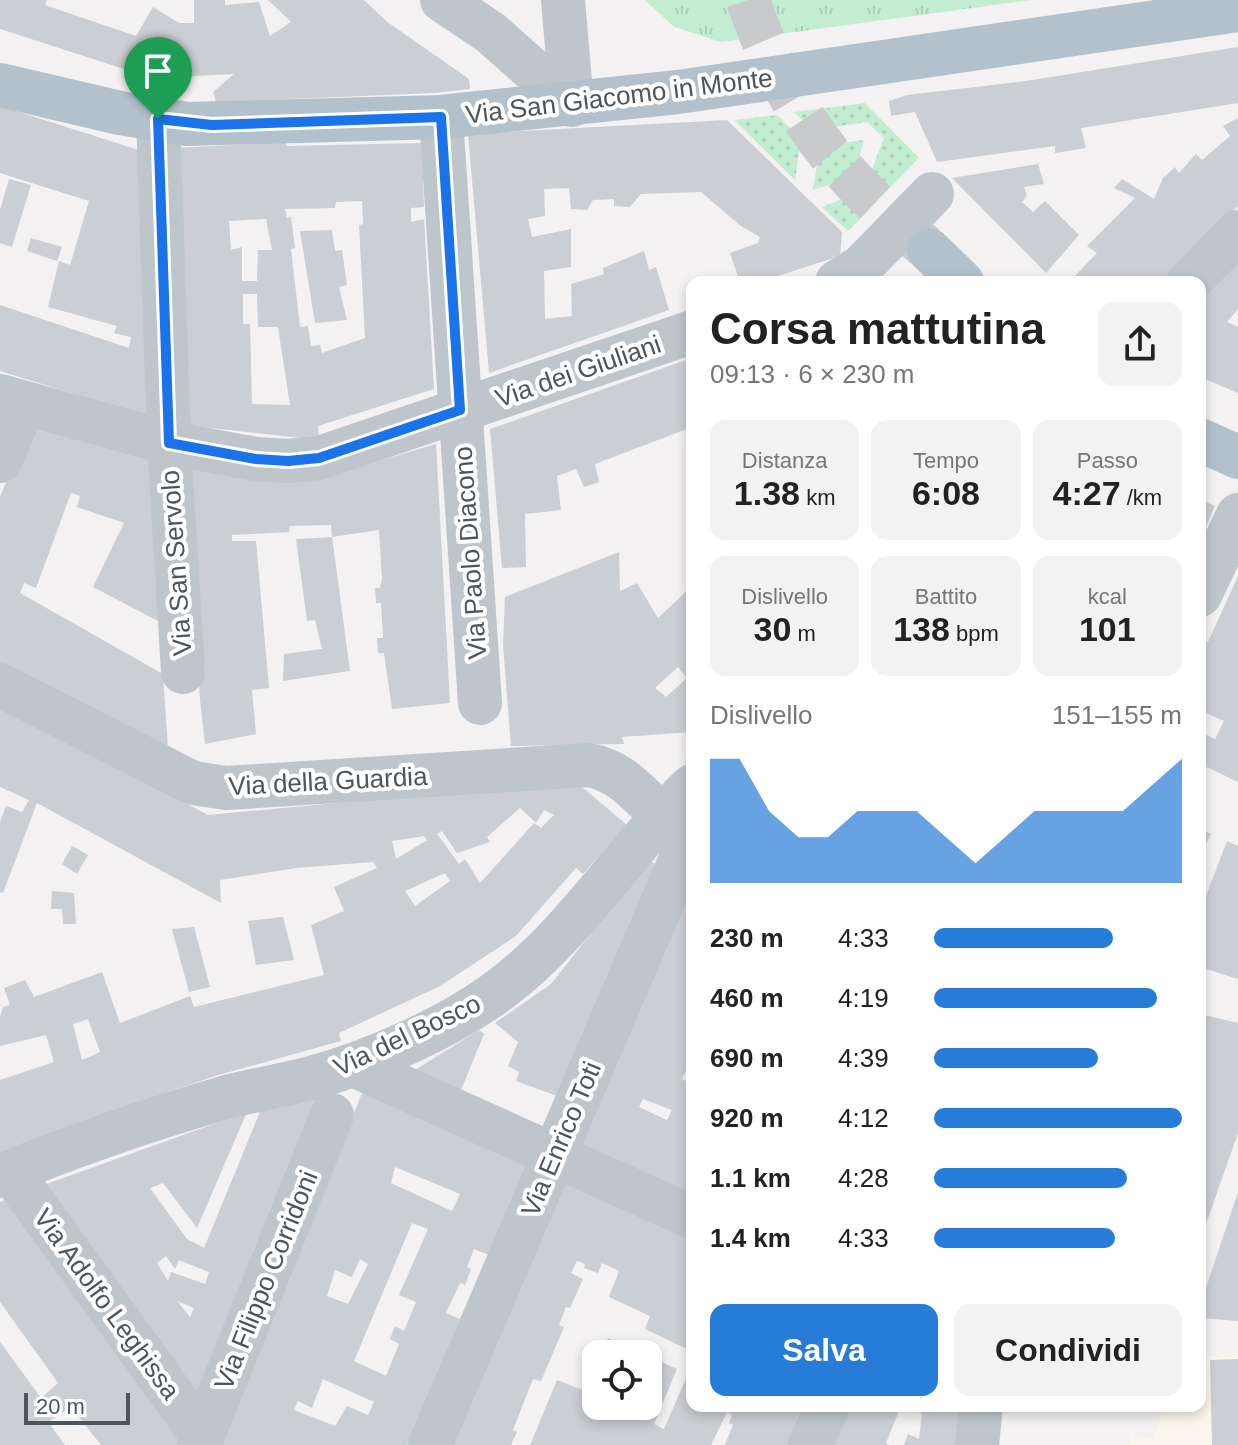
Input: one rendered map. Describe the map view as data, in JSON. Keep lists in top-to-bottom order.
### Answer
{
  "streets": {
    "main road": ["Via San Giacomo in Monte"],
    "street": [
      "Via dei Giuliani",
      "Via Paolo Diacono",
      "Via San Servolo",
      "Via della Guardia",
      "Via del Bosco",
      "Via Enrico Toti",
      "Via Filippo Corridoni",
      "Via Adolfo Leghissa"
    ]
  },
  "crossings": [
    ["Via San Giacomo in Monte", "Via Paolo Diacono"],
    ["Via San Giacomo in Monte", "Via San Servolo"],
    ["Via dei Giuliani", "Via Paolo Diacono"],
    ["Via dei Giuliani", "Via San Servolo"],
    ["Via della Guardia", "Via del Bosco"],
    ["Via della Guardia", "Via Enrico Toti"],
    ["Via del Bosco", "Via Enrico Toti"],
    ["Via del Bosco", "Via Adolfo Leghissa"],
    ["Via Filippo Corridoni", "Via Adolfo Leghissa"]
  ],
  "scale_bar": "20 m",
  "page": {
    "heading": ["Corsa mattutina", "09:13 · 6 × 230 m"],
    "stats": [
      ["Distanza", "1.38 km"],
      ["Tempo", "6:08"],
      ["Passo", "4:27 /km"],
      ["Dislivello", "30 m"],
      ["Battito", "138 bpm"],
      ["kcal", "101"]
    ],
    "chart": ["Dislivello", "151–155 m"],
    "list": [
      {
        "name": "230 m",
        "note": "4:33"
      },
      {
        "name": "460 m",
        "note": "4:19"
      },
      {
        "name": "690 m",
        "note": "4:39"
      },
      {
        "name": "920 m",
        "note": "4:12"
      },
      {
        "name": "1.1 km",
        "note": "4:28"
      },
      {
        "name": "1.4 km",
        "note": "4:33"
      }
    ],
    "buttons": ["Salva", "Condividi"],
    "scale": "20 m"
  }
}
